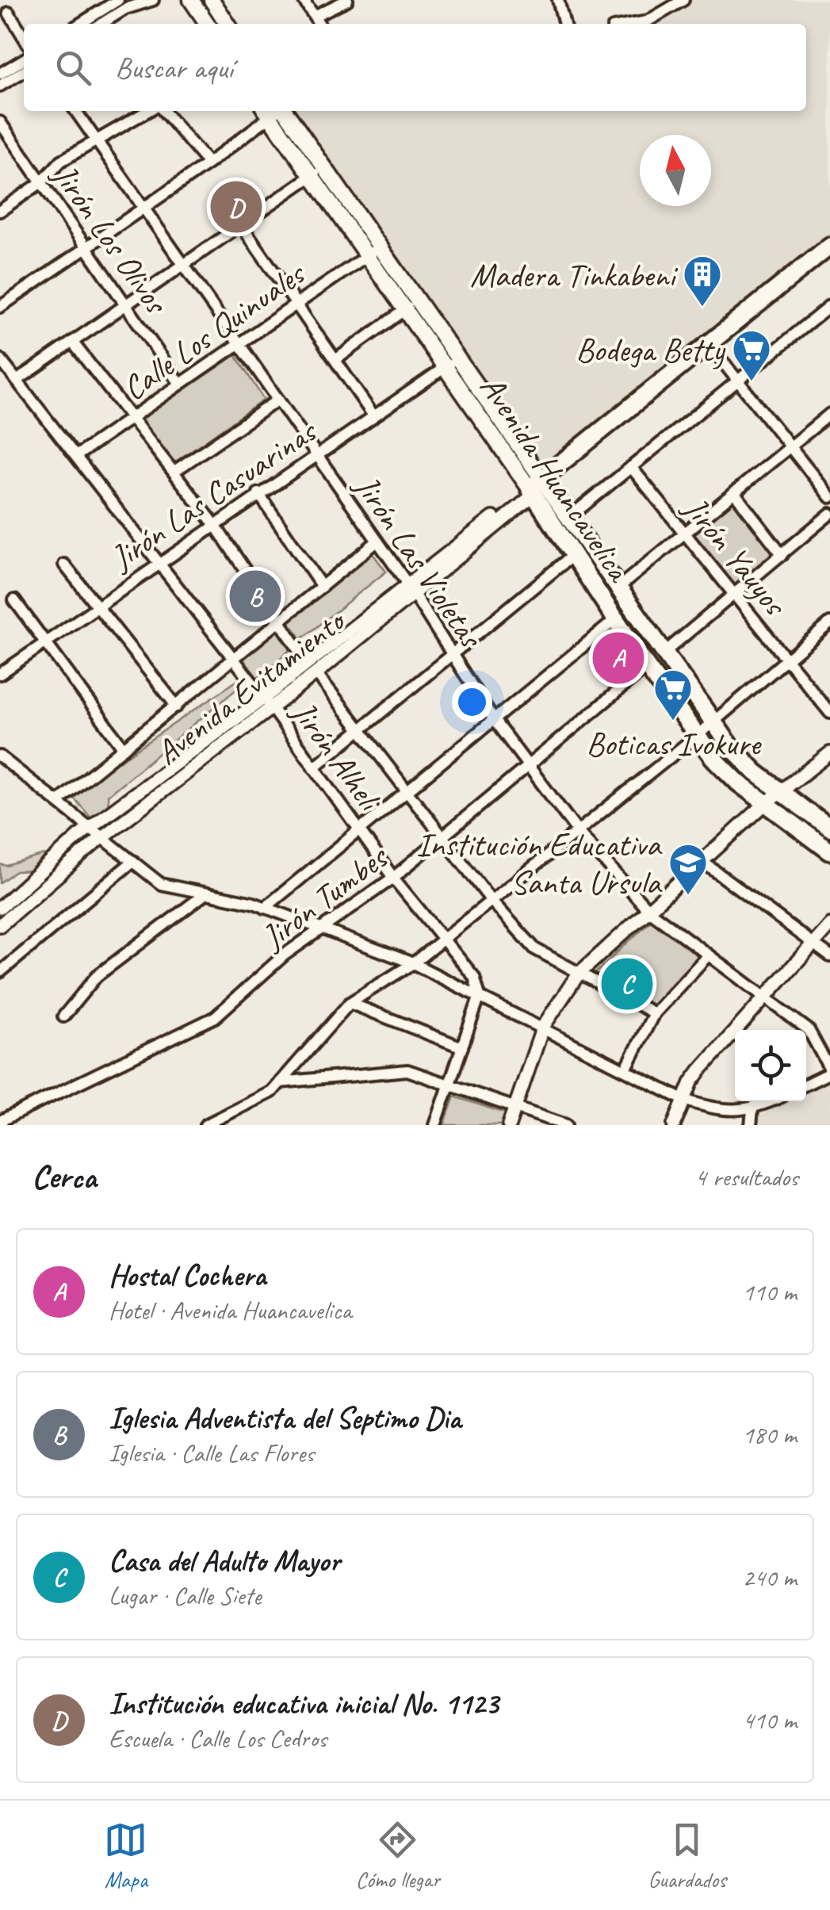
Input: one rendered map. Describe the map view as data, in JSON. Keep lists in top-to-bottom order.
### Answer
{
  "streets": {
    "highway": ["Avenida Huancavelica", "Avenida Evitamiento"],
    "street": [
      "Jirón Los Olivos",
      "Calle Los Quinuales",
      "Jirón Las Casuarinas",
      "Jirón Yauyos",
      "Jirón Las Violetas",
      "Jirón Alheli",
      "Jirón Tumbes"
    ]
  },
  "crossings": [
    ["Jirón Los Olivos", "Calle Los Quinuales"],
    ["Calle Los Quinuales", "Avenida Huancavelica"],
    ["Calle Los Quinuales", "Jirón Las Violetas"],
    ["Calle Los Quinuales", "Jirón Alheli"],
    ["Avenida Huancavelica", "Jirón Las Casuarinas"],
    ["Avenida Huancavelica", "Avenida Evitamiento"],
    ["Avenida Huancavelica", "Jirón Tumbes"],
    ["Jirón Las Casuarinas", "Jirón Las Violetas"],
    ["Jirón Las Casuarinas", "Jirón Alheli"],
    ["Jirón Las Violetas", "Avenida Evitamiento"],
    ["Jirón Las Violetas", "Jirón Tumbes"],
    ["Avenida Evitamiento", "Jirón Alheli"],
    ["Jirón Alheli", "Jirón Tumbes"]
  ],
  "places": {
    "building": ["Madera Tinkabeni"],
    "supermarket": ["Bodega Betty", "Boticas Ivokure"],
    "school or university": ["Institución Educativa Santa Ursula"]
  },
  "north": "top",
  "page": {
    "search": "Buscar aquí",
    "pins": [
      "D",
      "B",
      "A",
      "C"
    ],
    "heading": ["Cerca", "4 resultados"],
    "list": [
      {
        "mark": "A",
        "name": "Hostal Cochera",
        "note": "Hotel · Avenida Huancavelica",
        "value": "110 m"
      },
      {
        "mark": "B",
        "name": "Iglesia Adventista del Septimo Dia",
        "note": "Iglesia · Calle Las Flores",
        "value": "180 m"
      },
      {
        "mark": "C",
        "name": "Casa del Adulto Mayor",
        "note": "Lugar · Calle Siete",
        "value": "240 m"
      },
      {
        "mark": "D",
        "name": "Institución educativa inicial No. 1123",
        "note": "Escuela · Calle Los Cedros",
        "value": "410 m"
      }
    ],
    "nav": ["Mapa", "Cómo llegar", "Guardados"]
  }
}
